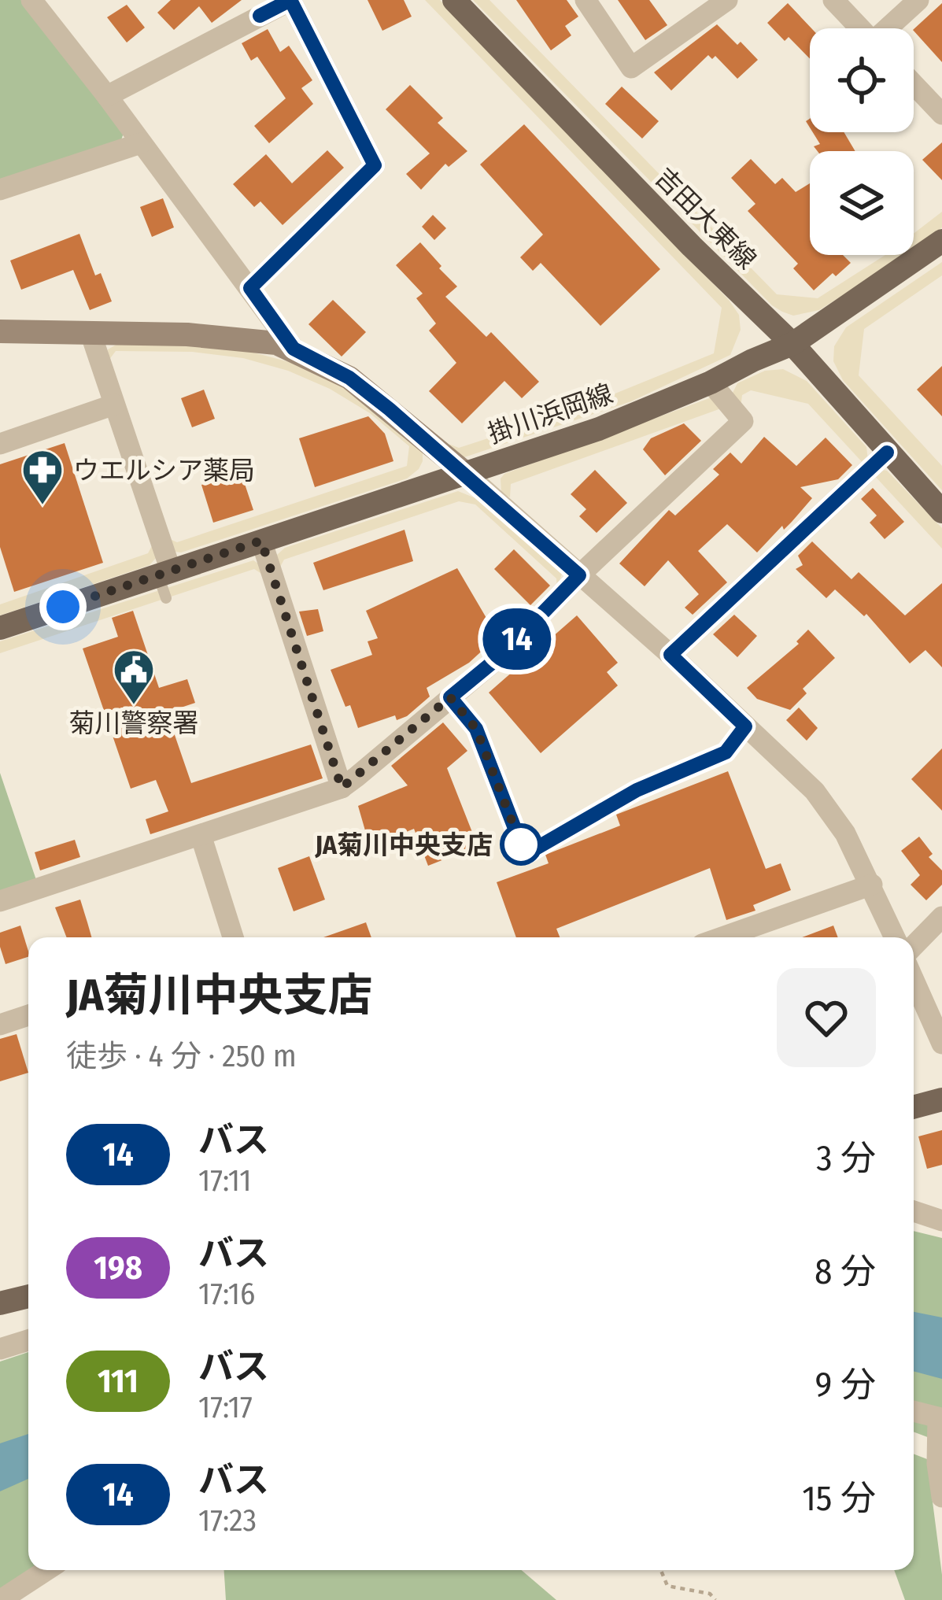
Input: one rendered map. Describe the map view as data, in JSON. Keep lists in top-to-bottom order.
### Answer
{
  "streets": {
    "main road": ["吉田大東線", "掛川浜岡線"]
  },
  "crossings": [
    ["吉田大東線", "掛川浜岡線"]
  ],
  "places": {
    "pharmacy": ["ウエルシア薬局"],
    "public building": ["菊川警察署"],
    "other": ["JA菊川中央支店"]
  },
  "lines": ["bus line 14"],
  "page": {
    "on_map": "14",
    "heading": ["JA菊川中央支店", "徒歩 · 4 分 · 250 m"],
    "list": [
      {
        "mark": "14",
        "name": "バス",
        "note": "17:11",
        "value": "3 分"
      },
      {
        "mark": "198",
        "name": "バス",
        "note": "17:16",
        "value": "8 分"
      },
      {
        "mark": "111",
        "name": "バス",
        "note": "17:17",
        "value": "9 分"
      },
      {
        "mark": "14",
        "name": "バス",
        "note": "17:23",
        "value": "15 分"
      }
    ]
  }
}
